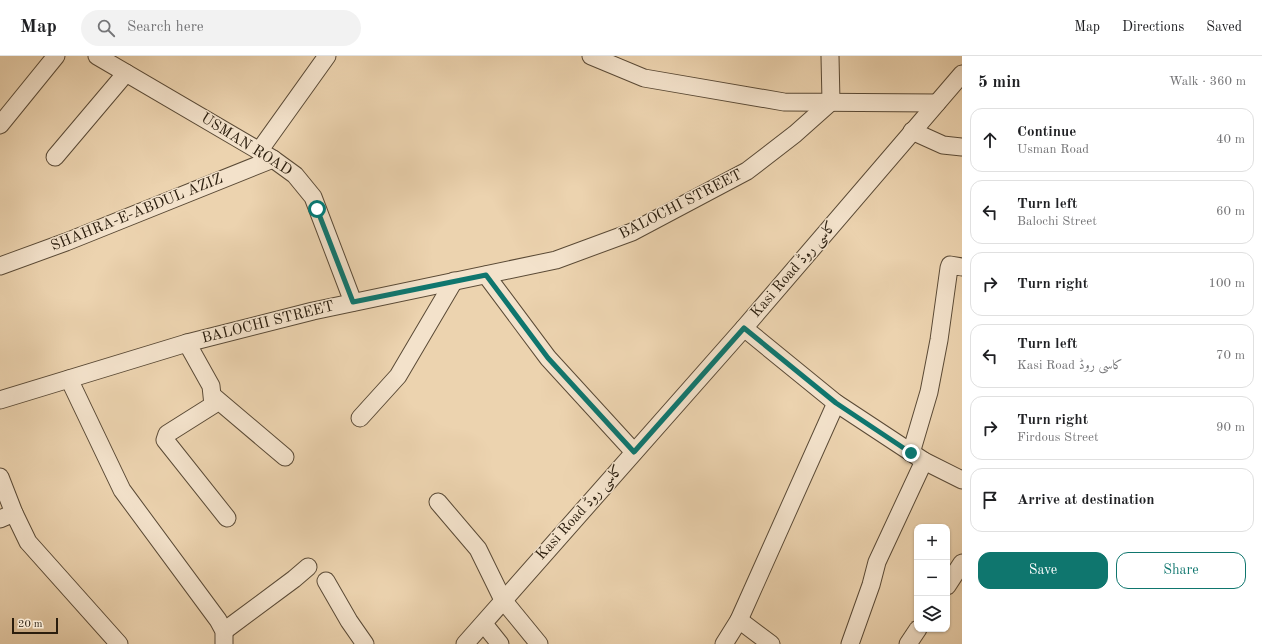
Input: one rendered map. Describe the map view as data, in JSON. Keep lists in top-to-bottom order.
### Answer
{
  "streets": {
    "street": [
      "USMAN ROAD",
      "BALOCHI STREET",
      "SHAHRA-E-ABDUL AZIZ",
      "Kasi Road کاسی روڈ"
    ]
  },
  "crossings": [
    ["USMAN ROAD", "BALOCHI STREET"],
    ["USMAN ROAD", "SHAHRA-E-ABDUL AZIZ"]
  ],
  "scale_bar": "20 m",
  "page": {
    "header": "Map",
    "search": "Search here",
    "nav": ["Map", "Directions", "Saved"],
    "heading": ["5 min", "Walk · 360 m"],
    "list": [
      ["Continue", "Usman Road", "40 m"],
      ["Turn left", "Balochi Street", "60 m"],
      ["Turn right", "100 m"],
      ["Turn left", "Kasi Road کاسی روڈ", "70 m"],
      ["Turn right", "Firdous Street", "90 m"],
      "Arrive at destination"
    ],
    "map_buttons": ["+", "−"],
    "buttons": ["Save", "Share"],
    "scale": "20 m"
  }
}
